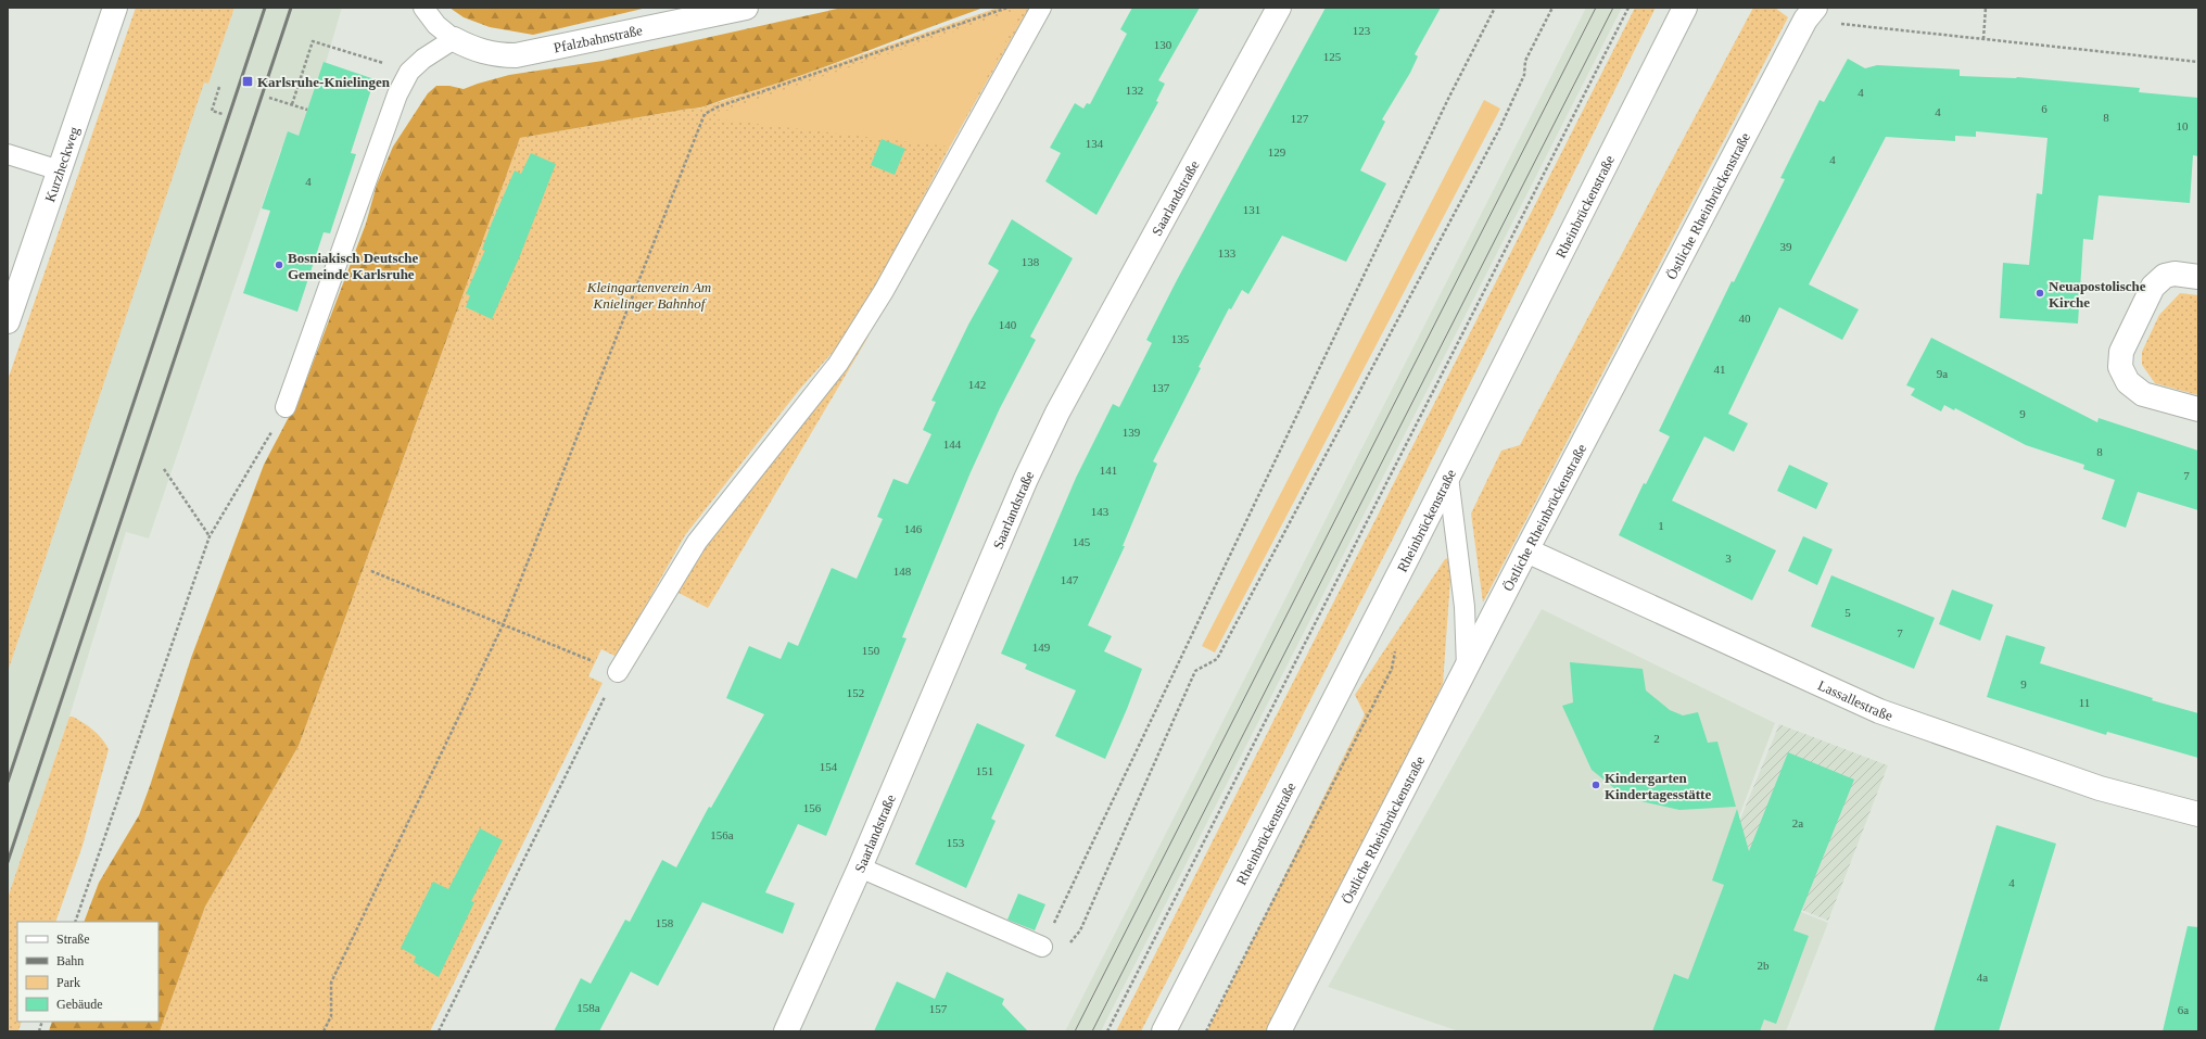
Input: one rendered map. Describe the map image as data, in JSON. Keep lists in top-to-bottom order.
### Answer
{
  "streets": {
    "street": [
      "Pfalzbahnstraße",
      "Kurzheckweg",
      "Saarlandstraße",
      "Rheinbrückenstraße",
      "Östliche Rheinbrückenstraße",
      "Lassallestraße"
    ]
  },
  "crossings": [
    ["Östliche Rheinbrückenstraße", "Lassallestraße"]
  ],
  "parks": ["Kleingartenverein Am Knielinger Bahnhof"],
  "places": {
    "transit": ["Karlsruhe-Knielingen"],
    "other": ["Bosniakisch Deutsche Gemeinde Karlsruhe", "Neuapostolische Kirche", "Kindergarten Kindertagesstätte"]
  },
  "house_numbers": [
    "123",
    "130",
    "125",
    "132",
    "4",
    "6",
    "4",
    "8",
    "127",
    "10",
    "134",
    "129",
    "4",
    "4",
    "131",
    "39",
    "133",
    "138",
    "40",
    "140",
    "135",
    "41",
    "9a",
    "142",
    "137",
    "9",
    "139",
    "144",
    "8",
    "141",
    "7",
    "143",
    "1",
    "146",
    "145",
    "3",
    "148",
    "147",
    "5",
    "7",
    "149",
    "150",
    "9",
    "152",
    "11",
    "2",
    "154",
    "151",
    "156",
    "2a",
    "156a",
    "153",
    "4",
    "158",
    "2b",
    "4a",
    "158a",
    "157",
    "6a"
  ],
  "legend": [
    "Straße",
    "Bahn",
    "Park",
    "Gebäude"
  ]
}
